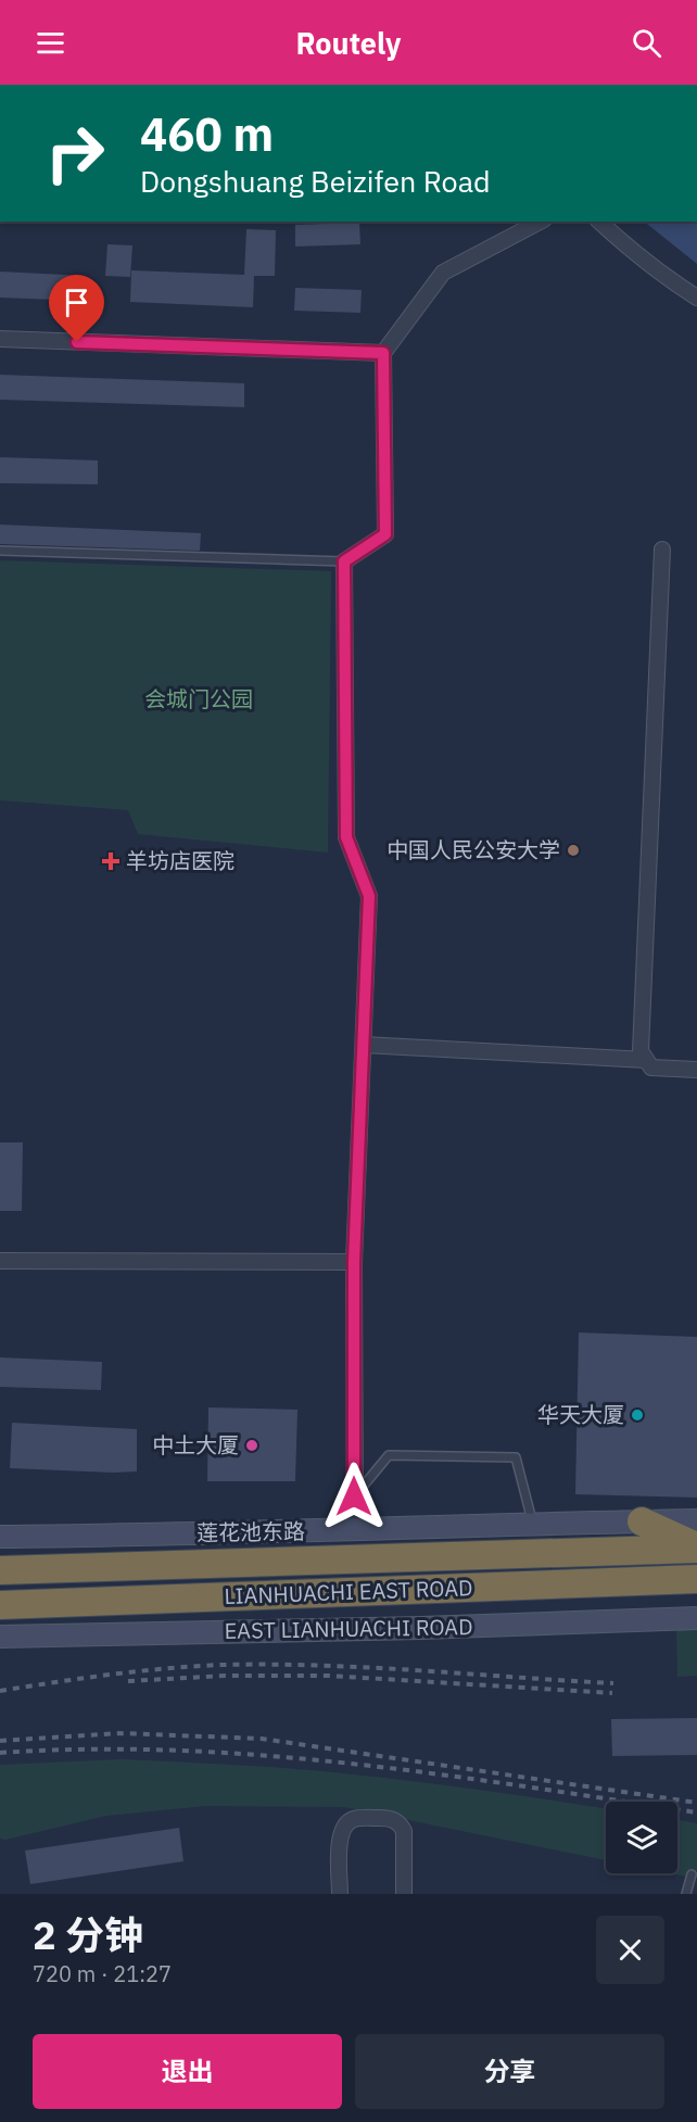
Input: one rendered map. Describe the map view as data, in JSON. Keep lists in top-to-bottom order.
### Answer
{
  "streets": {
    "highway": ["LIANHUACHI EAST ROAD"],
    "street": ["莲花池东路", "EAST LIANHUACHI ROAD"]
  },
  "parks": ["会城门公园"],
  "places": {
    "other": ["中国人民公安大学", "华天大厦", "中土大厦"],
    "health": ["羊坊店医院"]
  },
  "page": {
    "header": "Routely",
    "turn": ["460 m", "Dongshuang Beizifen Road"],
    "heading": ["2 分钟", "720 m · 21:27"],
    "buttons": ["退出", "分享"]
  }
}
